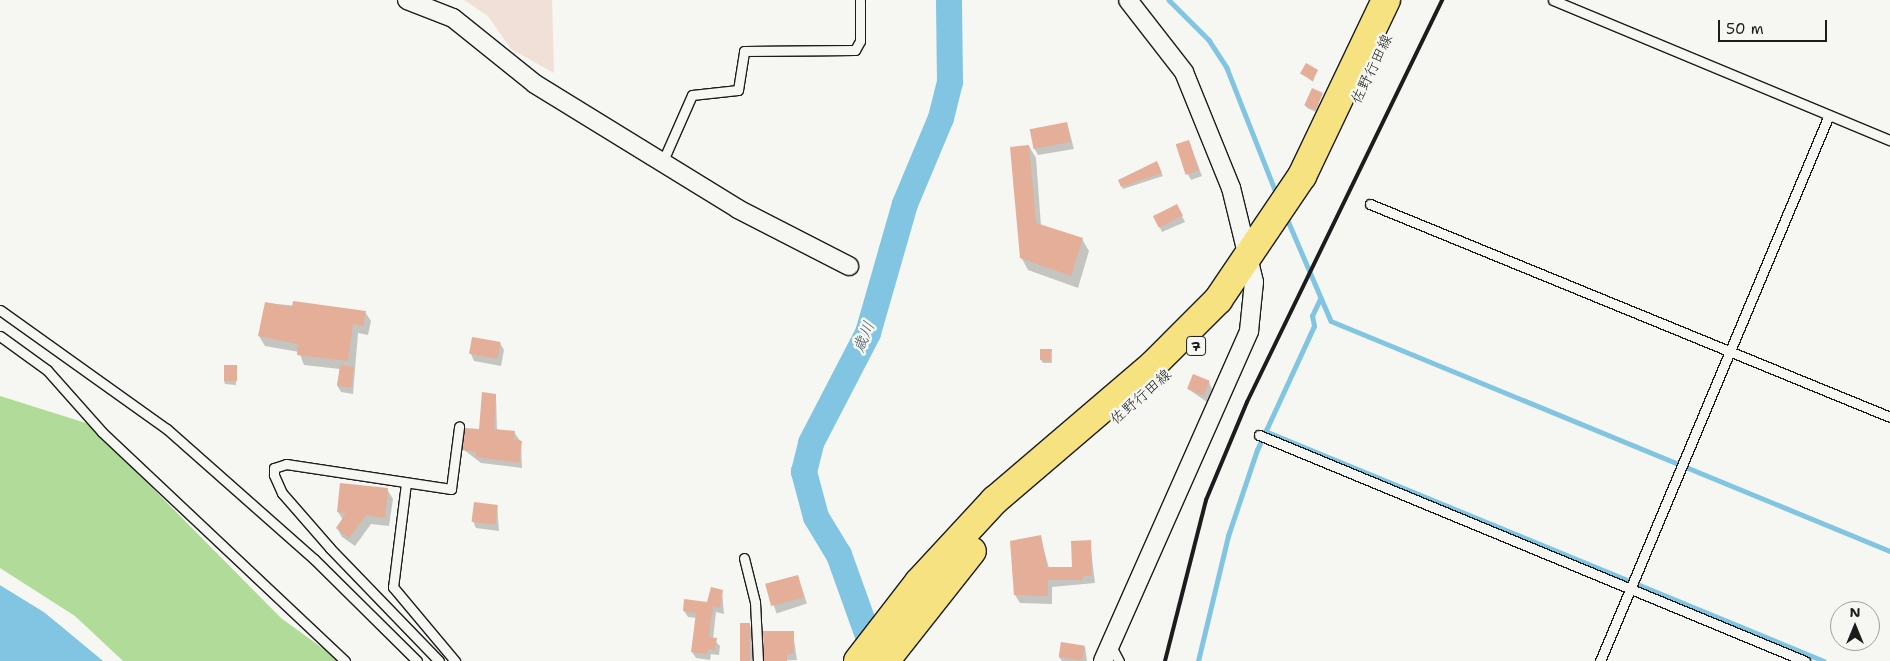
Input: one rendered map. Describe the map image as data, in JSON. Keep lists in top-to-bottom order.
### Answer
{
  "streets": {
    "main road": ["佐野行田線", "7"]
  },
  "crossings": [
    ["佐野行田線", "7"]
  ],
  "water": ["歳川"],
  "scale_bar": "50 m",
  "north": "top"
}
